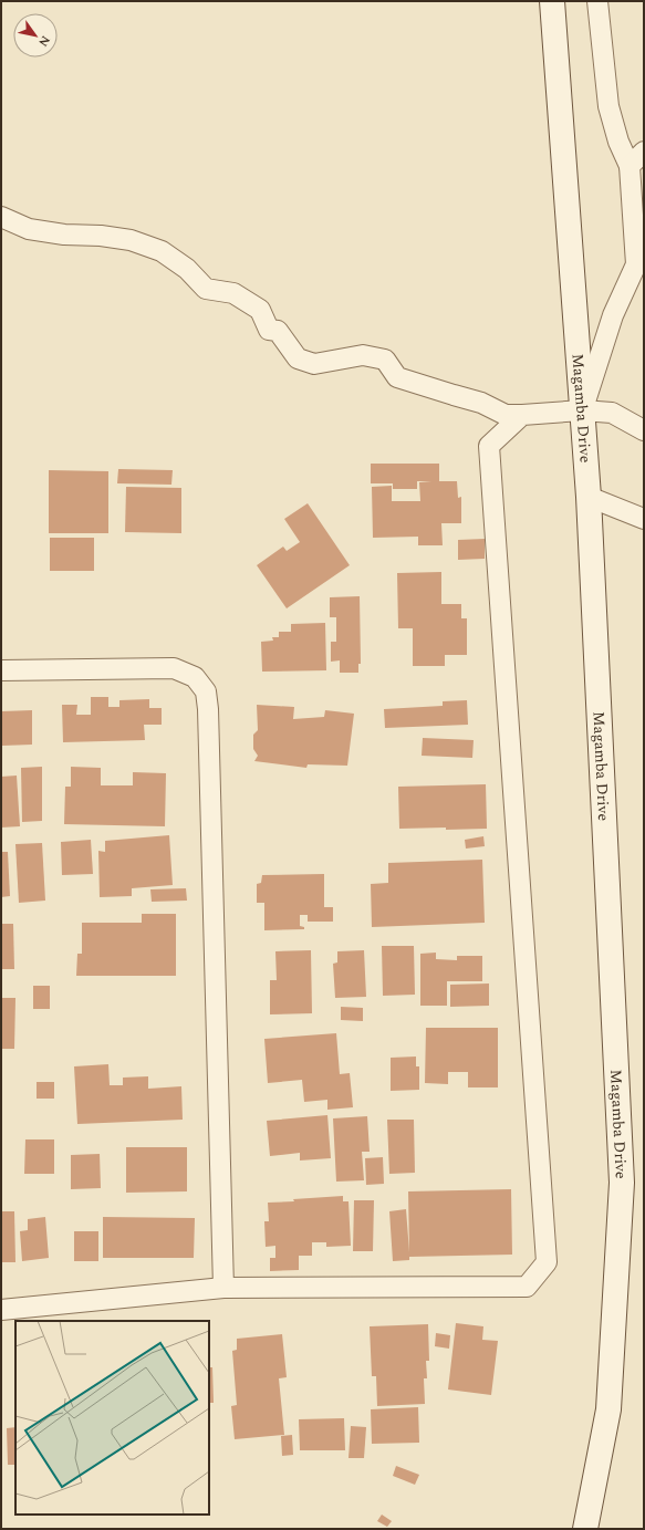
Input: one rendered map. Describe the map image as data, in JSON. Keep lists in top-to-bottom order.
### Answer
{
  "streets": {
    "street": ["Magamba Drive"]
  },
  "north": "bottom right"
}
